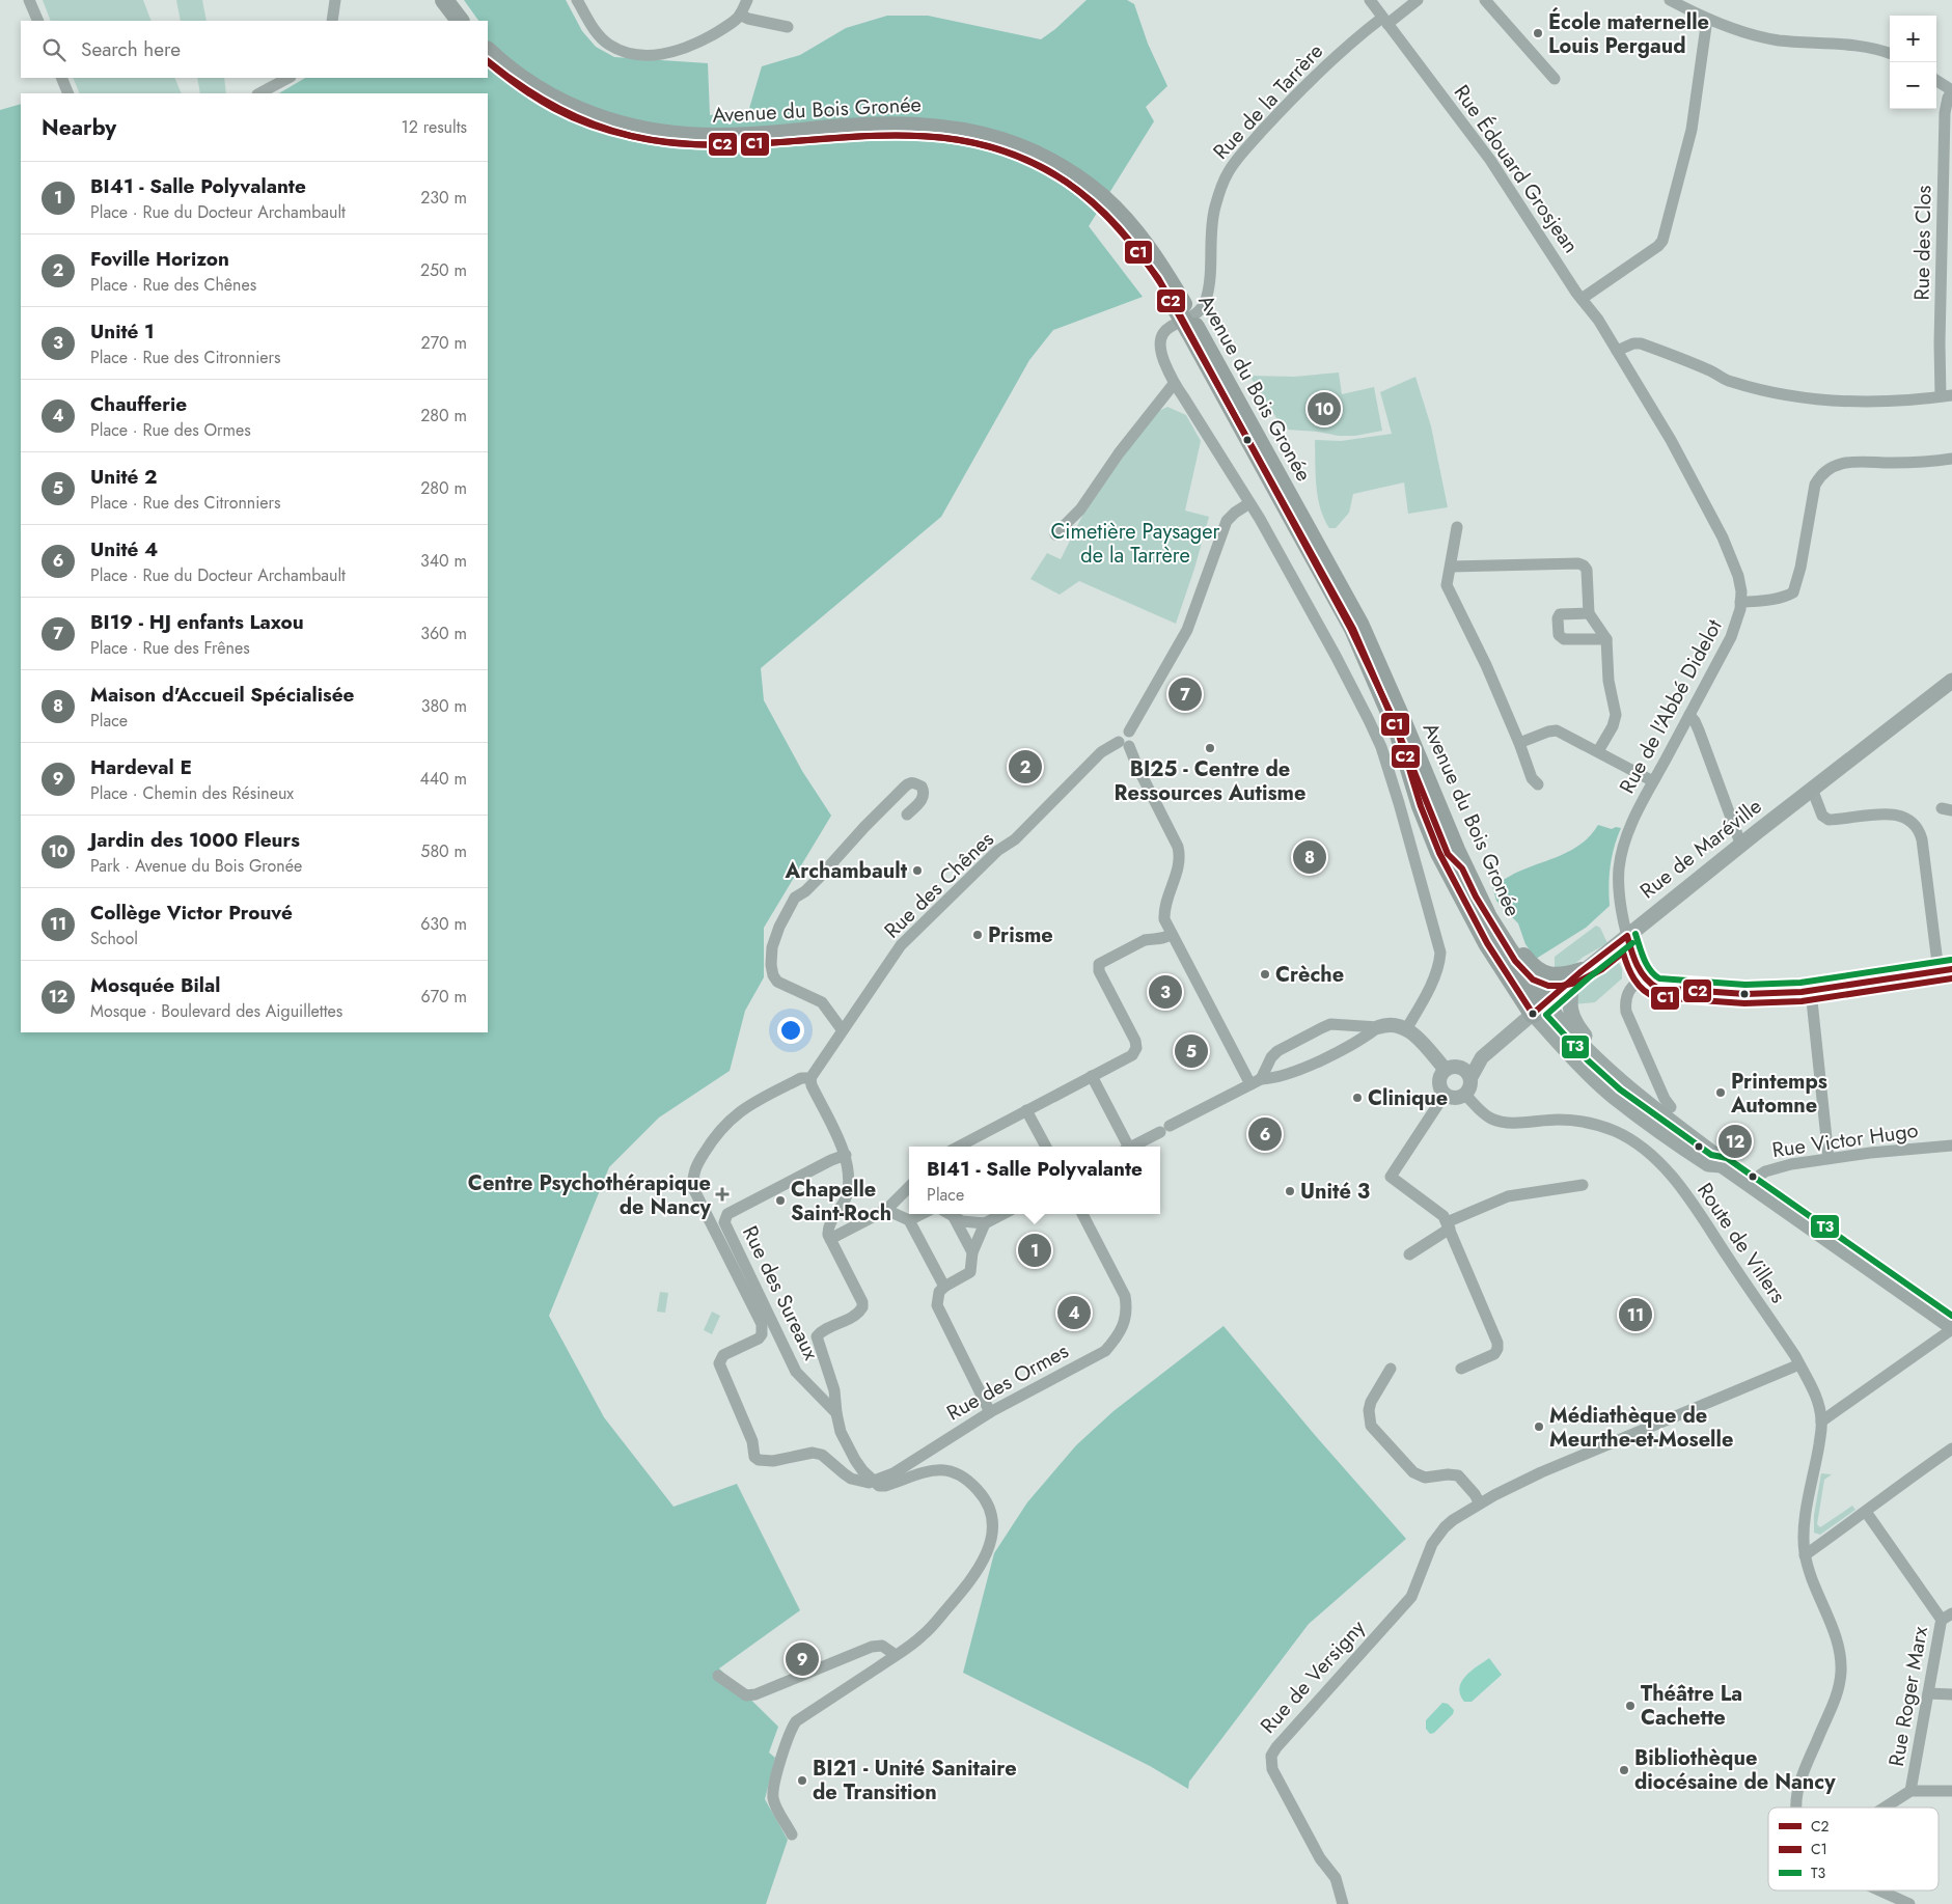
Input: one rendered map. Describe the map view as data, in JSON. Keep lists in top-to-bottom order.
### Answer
{
  "streets": {
    "main road": ["Avenue du Bois Gronée", "Rue de Maréville"],
    "street": [
      "Rue de la Tarrère",
      "Rue Édouard Grosjean",
      "Rue des Clos",
      "Rue de l'Abbé Didelot",
      "Rue des Chênes",
      "Rue Victor Hugo",
      "Route de Villers",
      "Rue des Sureaux",
      "Rue des Ormes",
      "Rue de Versigny",
      "Rue Roger Marx"
    ]
  },
  "crossings": [
    ["Rue de la Tarrère", "Rue Édouard Grosjean"],
    ["Avenue du Bois Gronée", "Rue de Maréville"],
    ["Rue Édouard Grosjean", "Rue de l'Abbé Didelot"],
    ["Rue de l'Abbé Didelot", "Rue de Maréville"],
    ["Rue de Maréville", "Route de Villers"],
    ["Rue des Sureaux", "Rue des Ormes"]
  ],
  "parks": ["Cimetière Paysager de la Tarrère"],
  "places": {
    "other": [
      "École maternelle Louis Pergaud",
      "BI25 - Centre de Ressources Autisme",
      "Archambault",
      "Prisme",
      "Crèche",
      "Printemps Automne",
      "Clinique",
      "Unité 3",
      "Chapelle Saint-Roch",
      "Médiathèque de Meurthe-et-Moselle",
      "Théâtre La Cachette",
      "Bibliothèque diocésaine de Nancy",
      "BI21 - Unité Sanitaire de Transition"
    ],
    "health": ["Centre Psychothérapique de Nancy"]
  },
  "lines": ["transit line C2", "transit line C1", "transit line T3"],
  "legend": ["C2", "C1", "T3"],
  "page": {
    "map_buttons": ["+", "−"],
    "search": "Search here",
    "heading": ["Nearby", "12 results"],
    "list": [
      {
        "mark": "1",
        "name": "BI41 - Salle Polyvalante",
        "note": "Place · Rue du Docteur Archambault",
        "value": "230 m"
      },
      {
        "mark": "2",
        "name": "Foville Horizon",
        "note": "Place · Rue des Chênes",
        "value": "250 m"
      },
      {
        "mark": "3",
        "name": "Unité 1",
        "note": "Place · Rue des Citronniers",
        "value": "270 m"
      },
      {
        "mark": "4",
        "name": "Chaufferie",
        "note": "Place · Rue des Ormes",
        "value": "280 m"
      },
      {
        "mark": "5",
        "name": "Unité 2",
        "note": "Place · Rue des Citronniers",
        "value": "280 m"
      },
      {
        "mark": "6",
        "name": "Unité 4",
        "note": "Place · Rue du Docteur Archambault",
        "value": "340 m"
      },
      {
        "mark": "7",
        "name": "BI19 - HJ enfants Laxou",
        "note": "Place · Rue des Frênes",
        "value": "360 m"
      },
      {
        "mark": "8",
        "name": "Maison d'Accueil Spécialisée",
        "note": "Place",
        "value": "380 m"
      },
      {
        "mark": "9",
        "name": "Hardeval E",
        "note": "Place · Chemin des Résineux",
        "value": "440 m"
      },
      {
        "mark": "10",
        "name": "Jardin des 1000 Fleurs",
        "note": "Park · Avenue du Bois Gronée",
        "value": "580 m"
      },
      {
        "mark": "11",
        "name": "Collège Victor Prouvé",
        "note": "School",
        "value": "630 m"
      },
      {
        "mark": "12",
        "name": "Mosquée Bilal",
        "note": "Mosque · Boulevard des Aiguillettes",
        "value": "670 m"
      }
    ],
    "pins": [
      "10",
      "7",
      "2",
      "8",
      "3",
      "5",
      "6",
      "12",
      "1",
      "4",
      "11",
      "9"
    ],
    "popup": ["BI41 - Salle Polyvalante", "Place"]
  }
}
